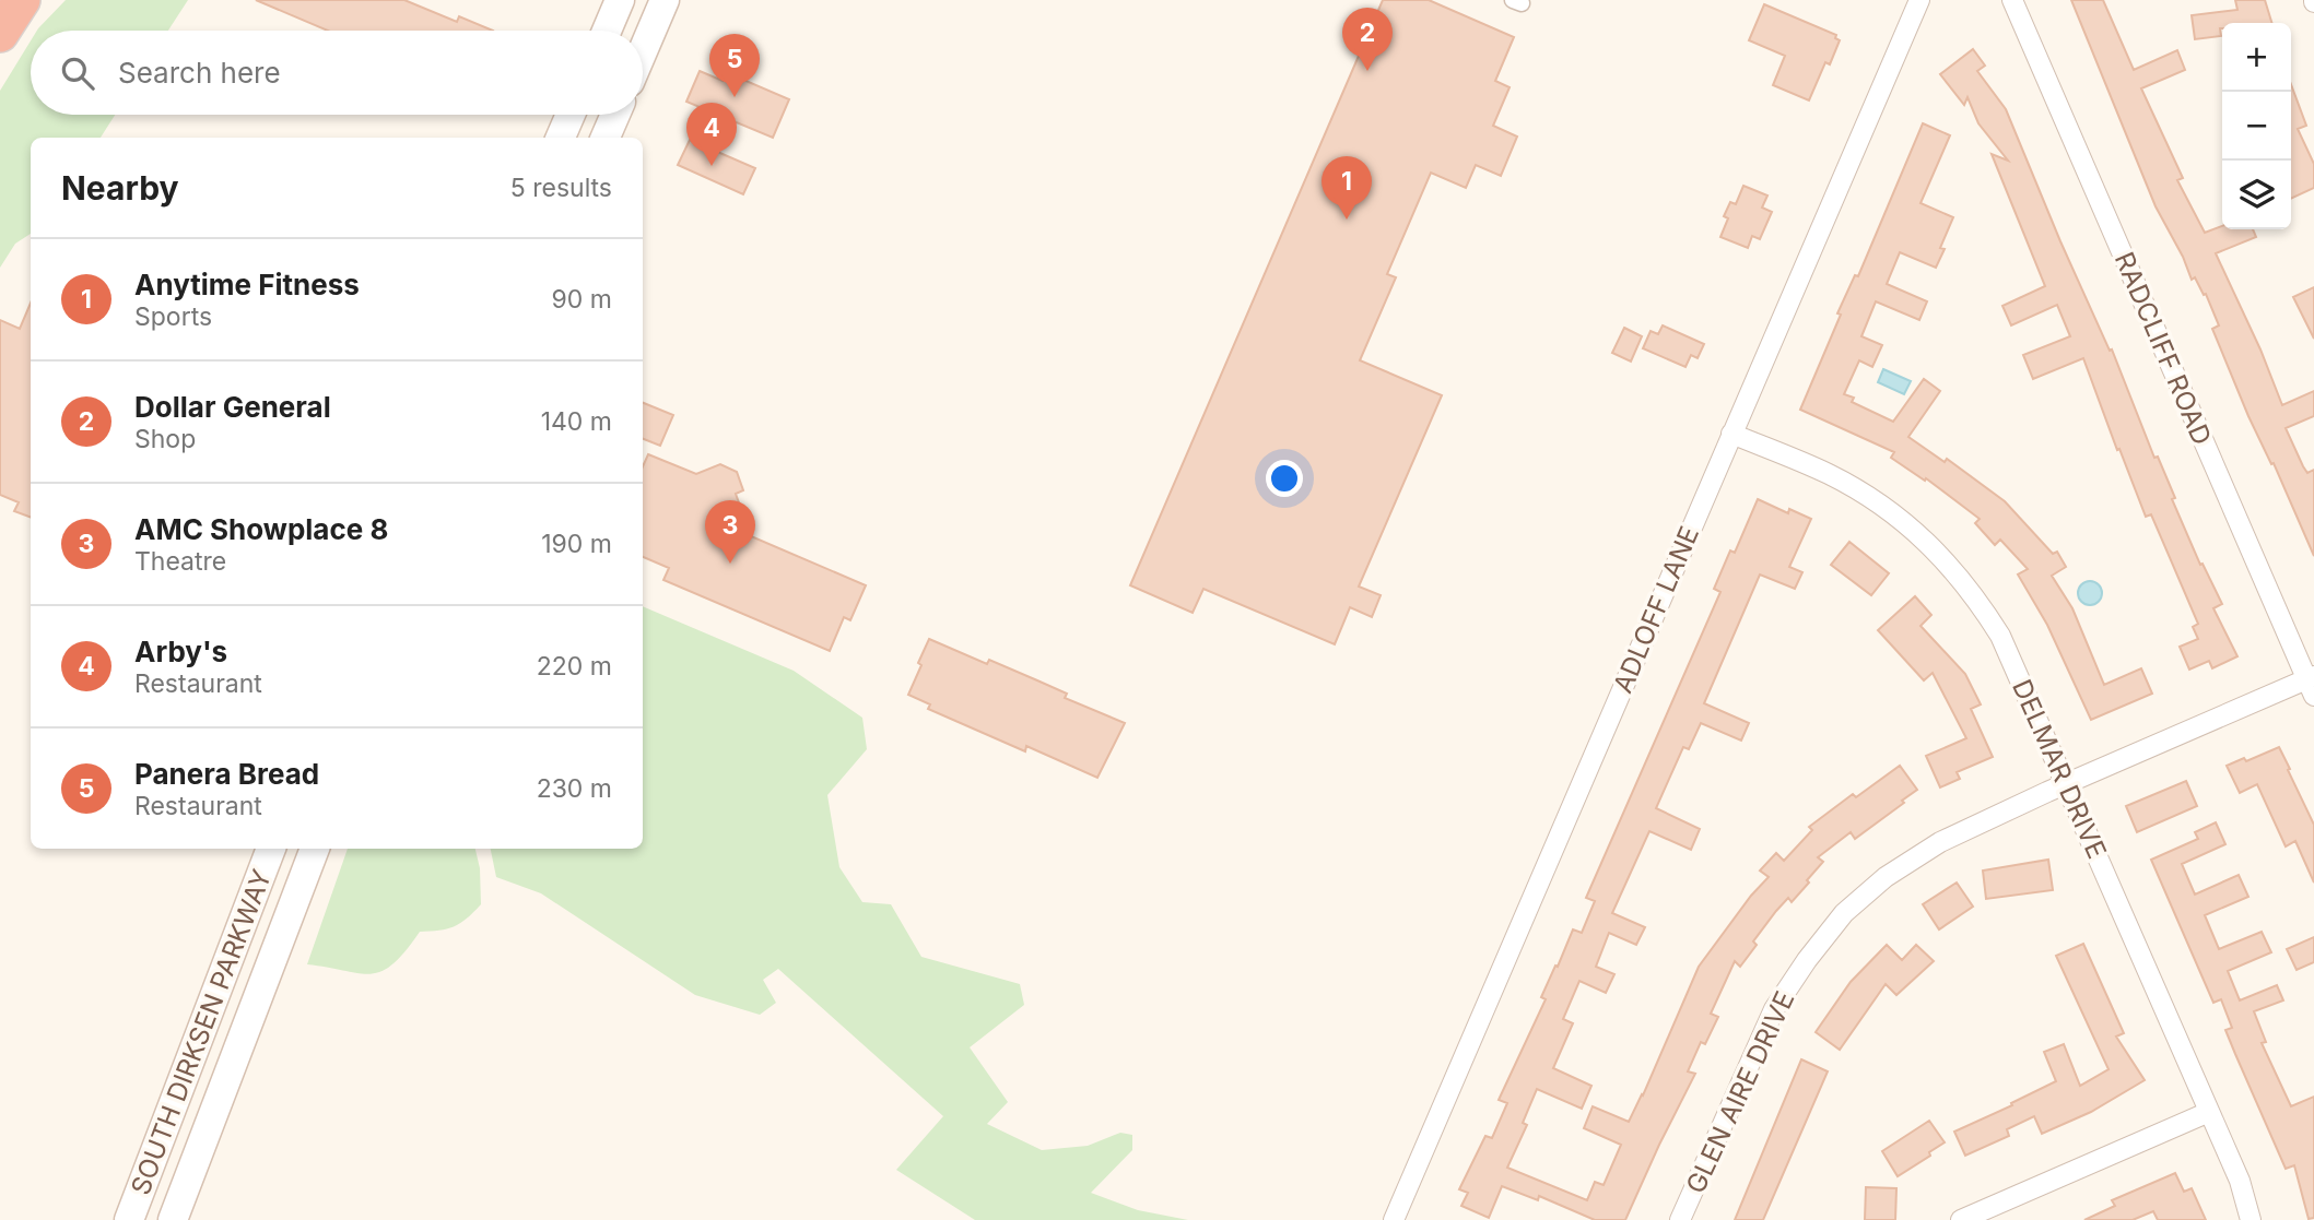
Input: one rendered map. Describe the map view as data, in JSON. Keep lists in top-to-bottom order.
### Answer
{
  "streets": {
    "main road": ["SOUTH DIRKSEN PARKWAY"],
    "street": [
      "RADCLIFF ROAD",
      "ADLOFF LANE",
      "DELMAR DRIVE",
      "GLEN AIRE DRIVE"
    ]
  },
  "crossings": [
    ["RADCLIFF ROAD", "GLEN AIRE DRIVE"],
    ["ADLOFF LANE", "DELMAR DRIVE"],
    ["DELMAR DRIVE", "GLEN AIRE DRIVE"]
  ],
  "page": {
    "pins": [
      "2",
      "5",
      "4",
      "1",
      "3"
    ],
    "map_buttons": ["+", "−"],
    "search": "Search here",
    "heading": ["Nearby", "5 results"],
    "list": [
      {
        "mark": "1",
        "name": "Anytime Fitness",
        "note": "Sports",
        "value": "90 m"
      },
      {
        "mark": "2",
        "name": "Dollar General",
        "note": "Shop",
        "value": "140 m"
      },
      {
        "mark": "3",
        "name": "AMC Showplace 8",
        "note": "Theatre",
        "value": "190 m"
      },
      {
        "mark": "4",
        "name": "Arby's",
        "note": "Restaurant",
        "value": "220 m"
      },
      {
        "mark": "5",
        "name": "Panera Bread",
        "note": "Restaurant",
        "value": "230 m"
      }
    ]
  }
}
